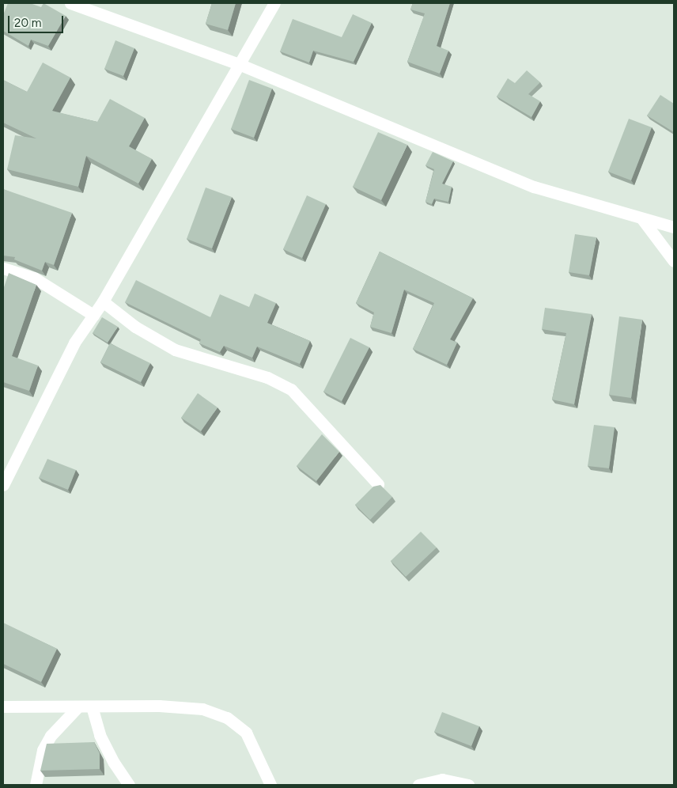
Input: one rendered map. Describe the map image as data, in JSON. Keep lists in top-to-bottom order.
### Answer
{
  "scale_bar": "20 m"
}
